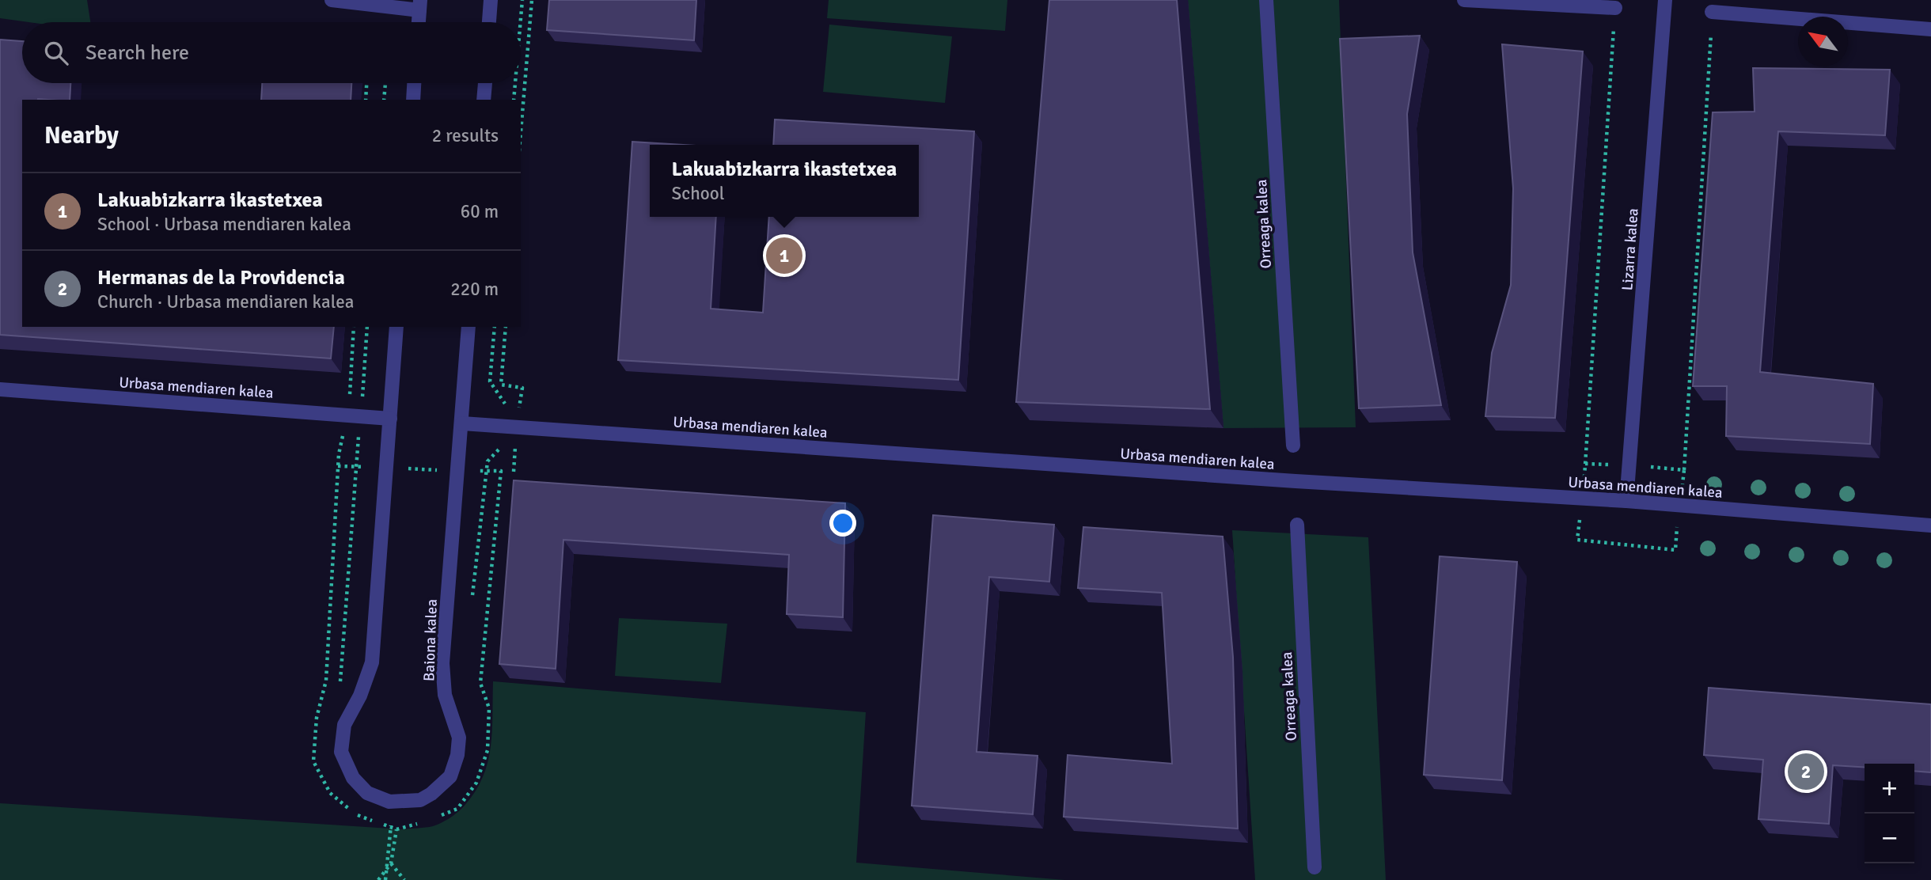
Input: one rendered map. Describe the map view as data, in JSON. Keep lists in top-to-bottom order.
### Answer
{
  "streets": {
    "street": [
      "Orreaga kalea",
      "Lizarra kalea",
      "Urbasa mendiaren kalea",
      "Baiona kalea"
    ]
  },
  "crossings": [
    ["Lizarra kalea", "Urbasa mendiaren kalea"],
    ["Urbasa mendiaren kalea", "Baiona kalea"]
  ],
  "north": "top left",
  "page": {
    "search": "Search here",
    "heading": ["Nearby", "2 results"],
    "popup": ["Lakuabizkarra ikastetxea", "School"],
    "list": [
      {
        "mark": "1",
        "name": "Lakuabizkarra ikastetxea",
        "note": "School · Urbasa mendiaren kalea",
        "value": "60 m"
      },
      {
        "mark": "2",
        "name": "Hermanas de la Providencia",
        "note": "Church · Urbasa mendiaren kalea",
        "value": "220 m"
      }
    ],
    "pins": ["1", "2"],
    "map_buttons": ["+", "−"]
  }
}
